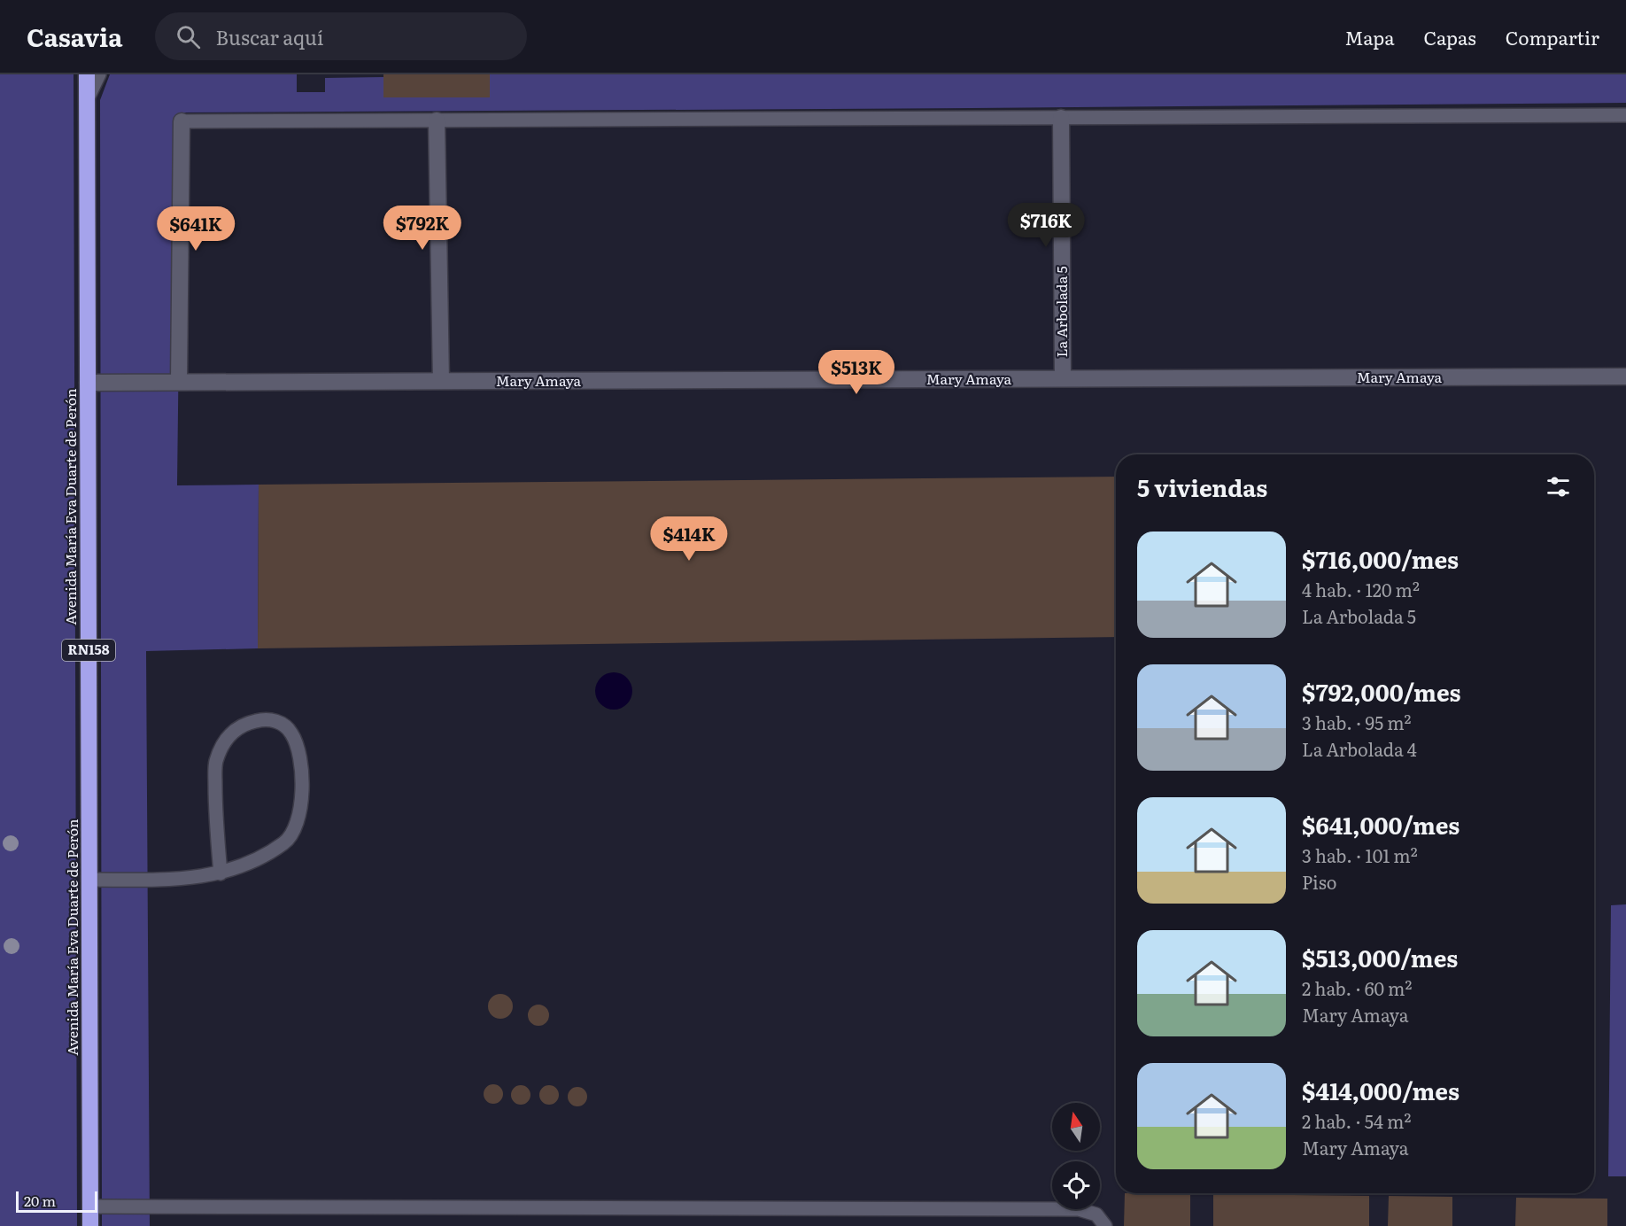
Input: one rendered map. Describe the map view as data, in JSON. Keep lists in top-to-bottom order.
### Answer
{
  "streets": {
    "highway": ["Avenida María Eva Duarte de Perón", "RN158"],
    "street": ["La Arbolada 5", "Mary Amaya"]
  },
  "crossings": [
    ["La Arbolada 5", "Mary Amaya"],
    ["Mary Amaya", "Avenida María Eva Duarte de Perón"]
  ],
  "scale_bar": "20 m",
  "north": "top",
  "page": {
    "header": "Casavia",
    "search": "Buscar aquí",
    "nav": ["Mapa", "Capas", "Compartir"],
    "price": [
      "$716K",
      "$792K",
      "$641K",
      "$513K",
      "$414K"
    ],
    "heading": "5 viviendas",
    "list": [
      {
        "name": "$716,000/mes",
        "note": "4 hab. · 120 m² · La Arbolada 5"
      },
      {
        "name": "$792,000/mes",
        "note": "3 hab. · 95 m² · La Arbolada 4"
      },
      {
        "name": "$641,000/mes",
        "note": "3 hab. · 101 m² · Piso"
      },
      {
        "name": "$513,000/mes",
        "note": "2 hab. · 60 m² · Mary Amaya"
      },
      {
        "name": "$414,000/mes",
        "note": "2 hab. · 54 m² · Mary Amaya"
      }
    ],
    "scale": "20 m"
  }
}
